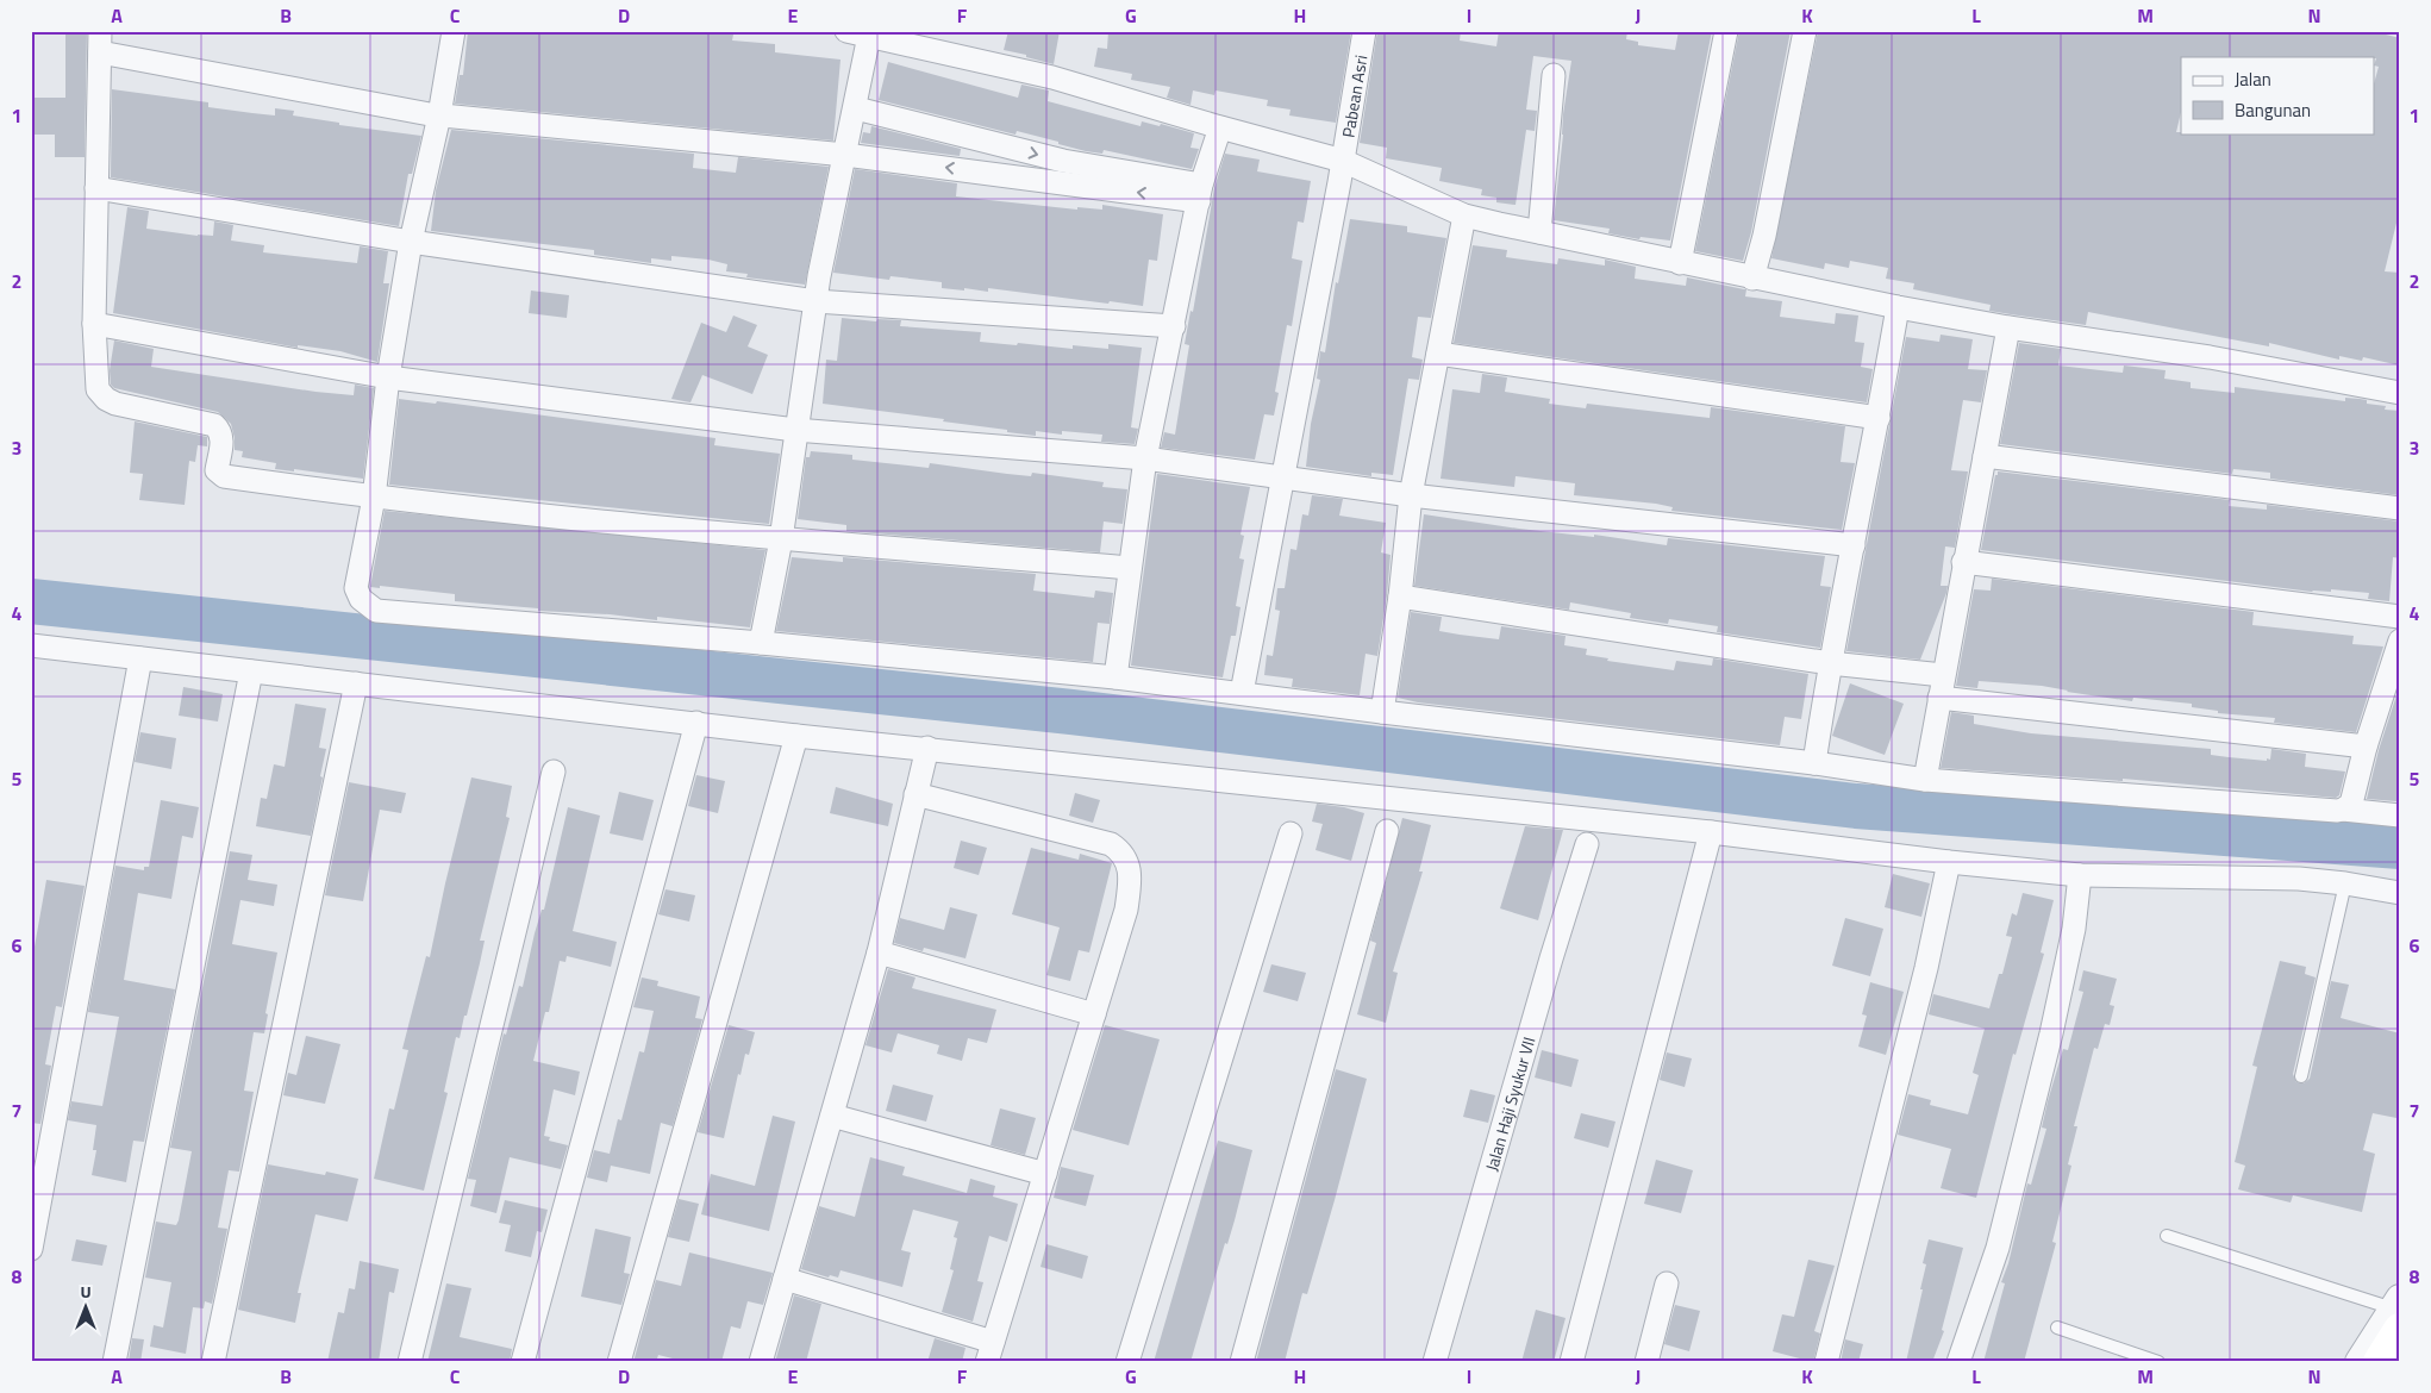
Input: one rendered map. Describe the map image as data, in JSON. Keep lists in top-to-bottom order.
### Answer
{
  "streets": {
    "street": ["Pabean Asri", "Jalan Haji Syukur VII"]
  },
  "legend": ["Jalan", "Bangunan"],
  "north": "top",
  "grid": {
    "columns": [
      "A",
      "B",
      "C",
      "D",
      "E",
      "F",
      "G",
      "H",
      "I",
      "J",
      "K",
      "L",
      "M",
      "N"
    ],
    "rows": [
      "1",
      "2",
      "3",
      "4",
      "5",
      "6",
      "7",
      "8"
    ]
  }
}
